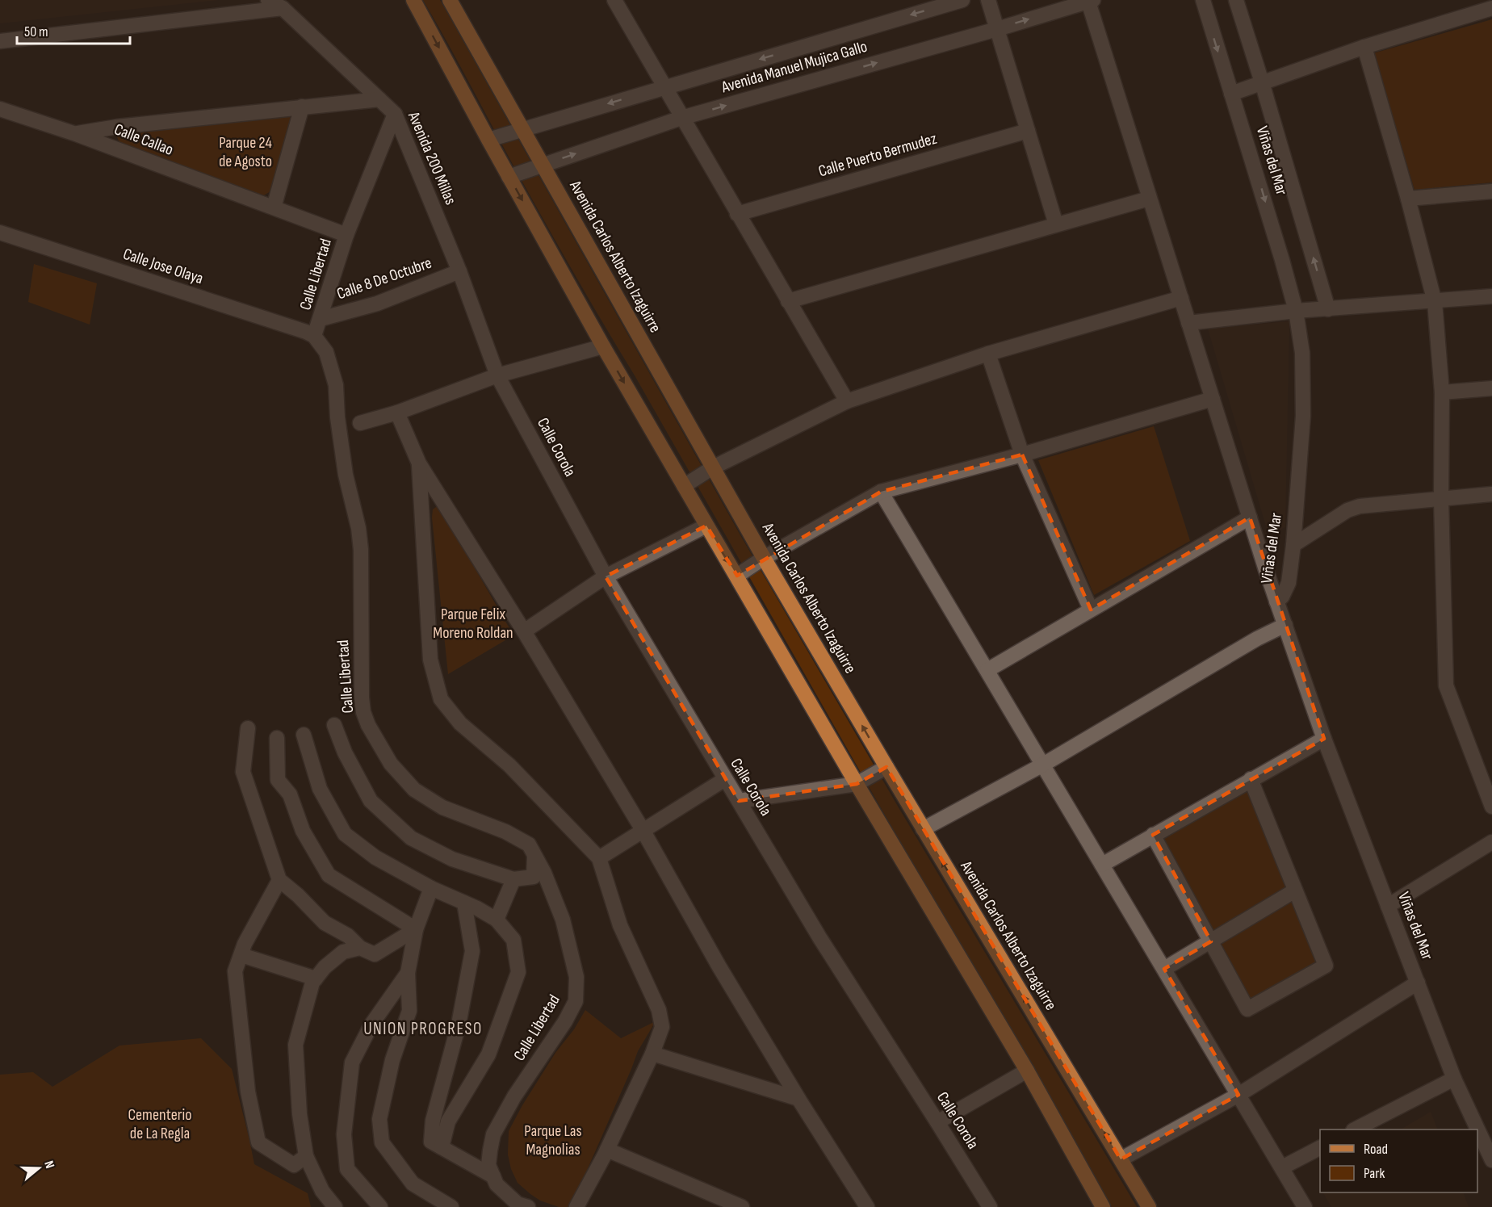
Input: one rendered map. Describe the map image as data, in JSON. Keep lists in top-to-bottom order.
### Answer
{
  "streets": {
    "main road": ["Avenida Carlos Alberto Izaguirre"],
    "street": [
      "Avenida Manuel Mujica Gallo",
      "Calle Callao",
      "Calle Puerto Bermudez",
      "Avenida 200 Millas",
      "Viñas del Mar",
      "Calle Jose Olaya",
      "Calle Libertad",
      "Calle 8 De Octubre",
      "Calle Corola"
    ]
  },
  "crossings": [
    ["Avenida Manuel Mujica Gallo", "Avenida Carlos Alberto Izaguirre"],
    ["Calle Callao", "Calle Libertad"],
    ["Avenida 200 Millas", "Calle Libertad"],
    ["Avenida 200 Millas", "Calle 8 De Octubre"],
    ["Avenida 200 Millas", "Calle Corola"],
    ["Calle Jose Olaya", "Calle Libertad"],
    ["Calle Libertad", "Calle 8 De Octubre"]
  ],
  "districts": ["UNION PROGRESO"],
  "parks": [
    "Parque 24 de Agosto",
    "Parque Felix Moreno Roldan",
    "Cementerio de La Regla",
    "Parque Las Magnolias"
  ],
  "legend": ["Road", "Park"],
  "scale_bar": "50 m",
  "north": "right"
}
